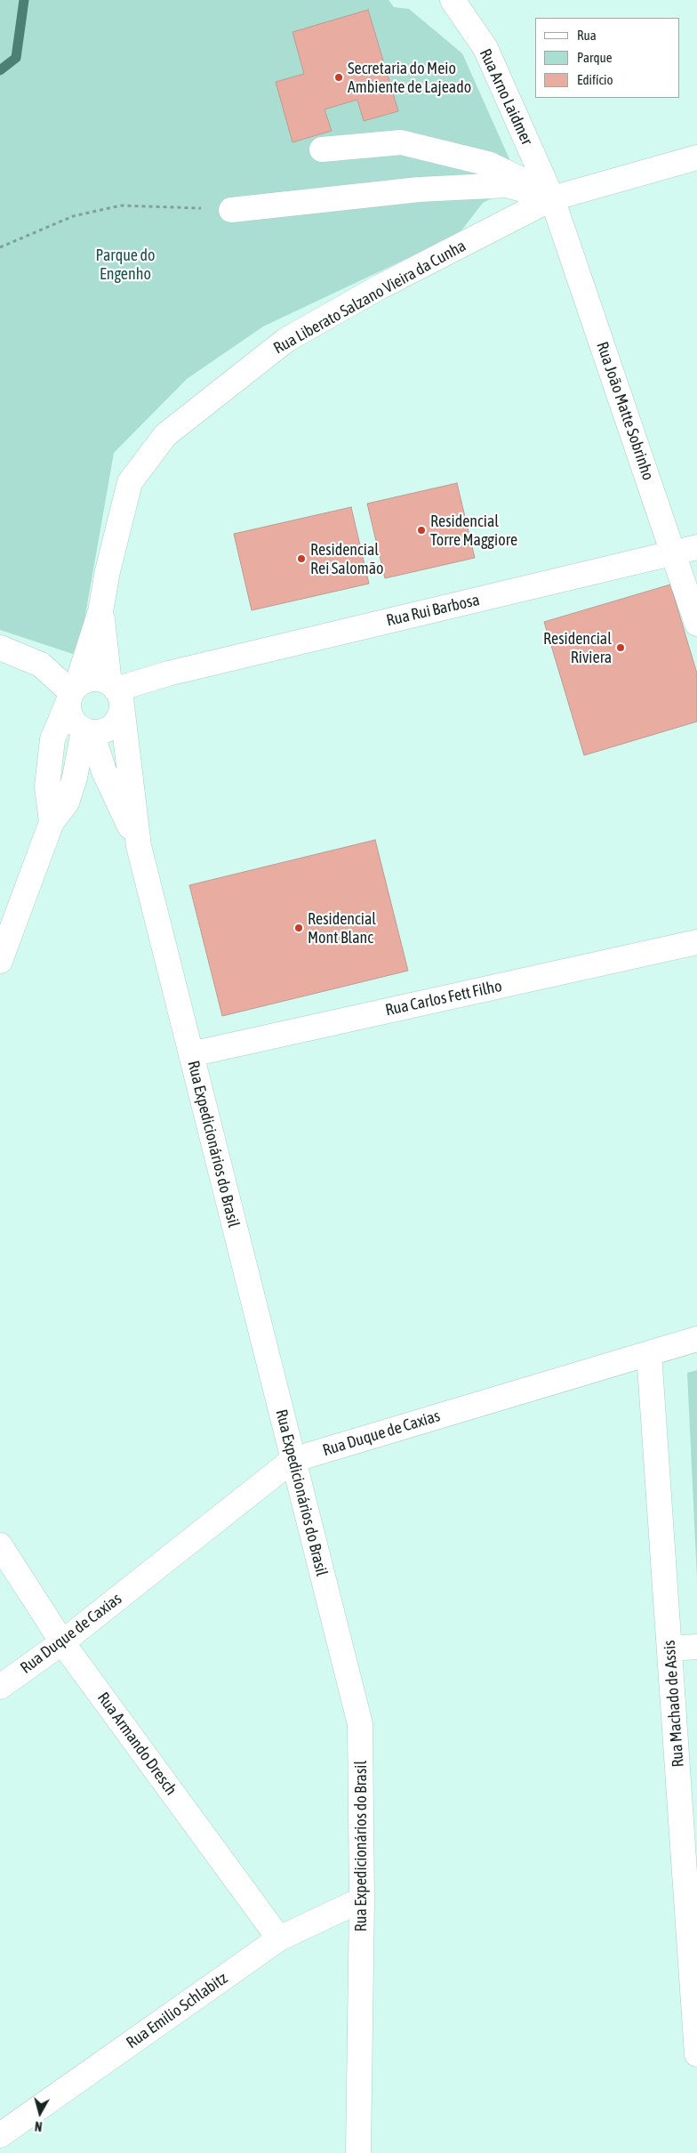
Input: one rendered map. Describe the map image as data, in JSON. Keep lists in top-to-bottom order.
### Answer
{
  "streets": {
    "street": [
      "Rua Arno Laidmer",
      "Rua Liberato Salzano Vieira da Cunha",
      "Rua João Matte Sobrinho",
      "Rua Rui Barbosa",
      "Rua Carlos Fett Filho",
      "Rua Expedicionários do Brasil",
      "Rua Duque de Caxias",
      "Rua Machado de Assis",
      "Rua Armando Dresch",
      "Rua Emilio Schlabitz"
    ]
  },
  "crossings": [
    ["Rua Arno Laidmer", "Rua Liberato Salzano Vieira da Cunha"],
    ["Rua Arno Laidmer", "Rua João Matte Sobrinho"],
    ["Rua Liberato Salzano Vieira da Cunha", "Rua João Matte Sobrinho"],
    ["Rua Liberato Salzano Vieira da Cunha", "Rua Rui Barbosa"],
    ["Rua Liberato Salzano Vieira da Cunha", "Rua Expedicionários do Brasil"],
    ["Rua João Matte Sobrinho", "Rua Rui Barbosa"],
    ["Rua Rui Barbosa", "Rua Expedicionários do Brasil"],
    ["Rua Carlos Fett Filho", "Rua Expedicionários do Brasil"],
    ["Rua Expedicionários do Brasil", "Rua Duque de Caxias"],
    ["Rua Expedicionários do Brasil", "Rua Emilio Schlabitz"],
    ["Rua Duque de Caxias", "Rua Machado de Assis"],
    ["Rua Duque de Caxias", "Rua Armando Dresch"],
    ["Rua Armando Dresch", "Rua Emilio Schlabitz"]
  ],
  "parks": ["Parque do Engenho"],
  "places": [
    "Secretaria do Meio Ambiente de Lajeado",
    "Residencial Torre Maggiore",
    "Residencial Rei Salomão",
    "Residencial Riviera",
    "Residencial Mont Blanc"
  ],
  "legend": ["Rua", "Parque", "Edifício"],
  "north": "bottom"
}
